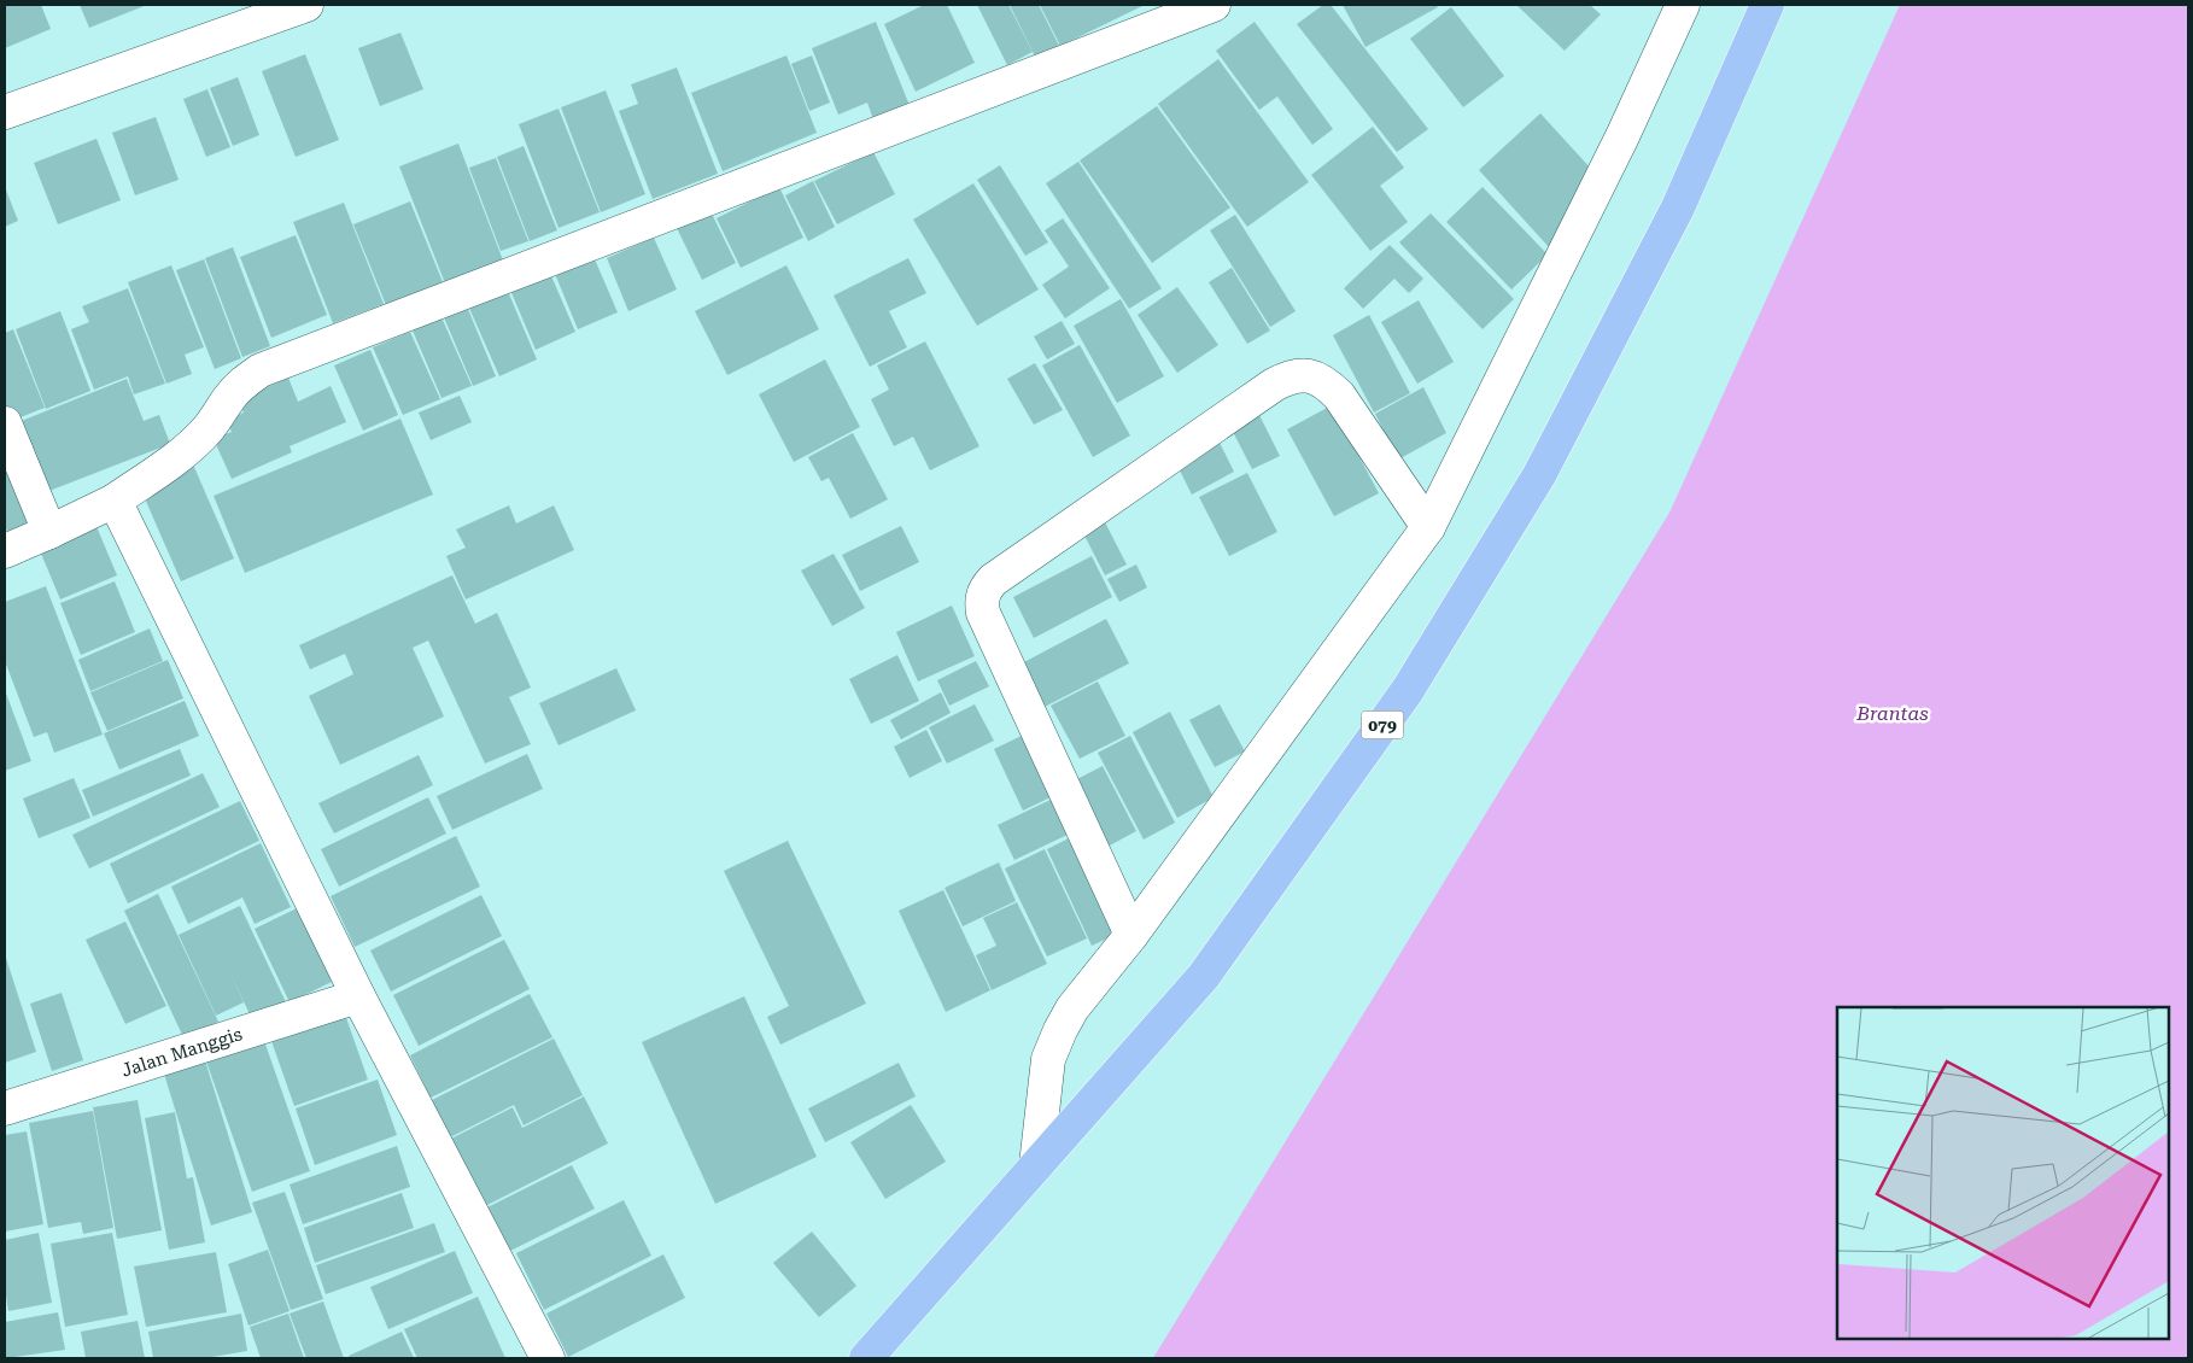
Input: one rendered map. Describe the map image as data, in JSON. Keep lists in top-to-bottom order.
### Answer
{
  "streets": {
    "main road": ["079"],
    "street": ["Jalan Manggis"]
  },
  "water": ["Brantas"]
}
